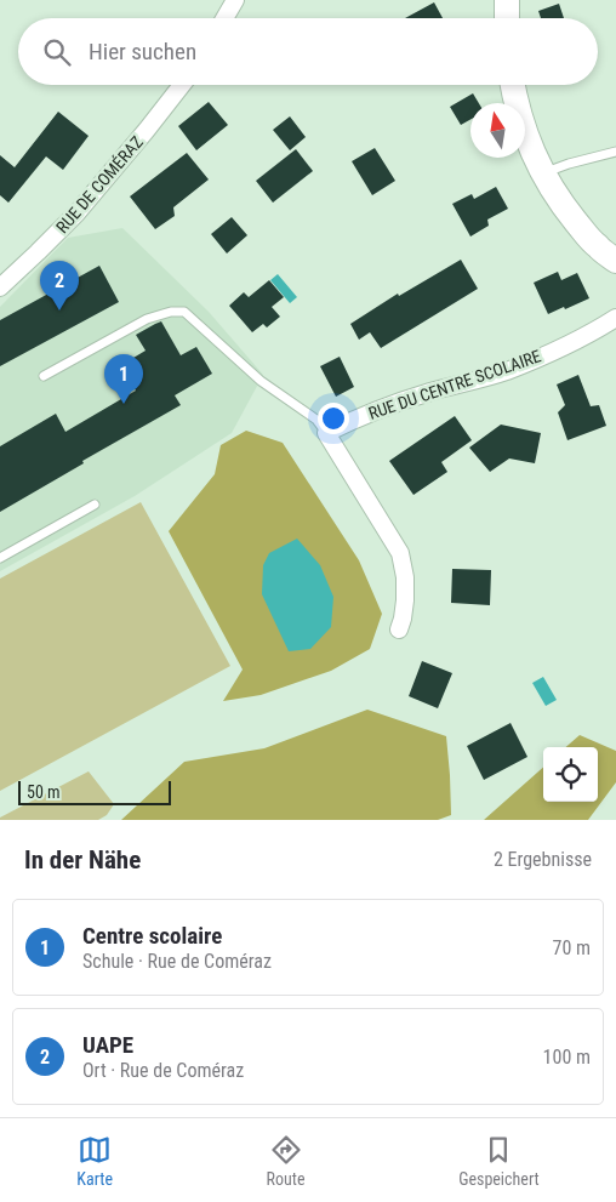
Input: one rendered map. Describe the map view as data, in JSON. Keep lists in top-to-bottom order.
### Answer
{
  "streets": {
    "street": ["RUE DE COMÉRAZ", "RUE DU CENTRE SCOLAIRE"]
  },
  "scale_bar": "50 m",
  "north": "top",
  "page": {
    "search": "Hier suchen",
    "pins": ["2", "1"],
    "scale": "50 m",
    "heading": ["In der Nähe", "2 Ergebnisse"],
    "list": [
      {
        "mark": "1",
        "name": "Centre scolaire",
        "note": "Schule · Rue de Coméraz",
        "value": "70 m"
      },
      {
        "mark": "2",
        "name": "UAPE",
        "note": "Ort · Rue de Coméraz",
        "value": "100 m"
      }
    ],
    "nav": ["Karte", "Route", "Gespeichert"]
  }
}
